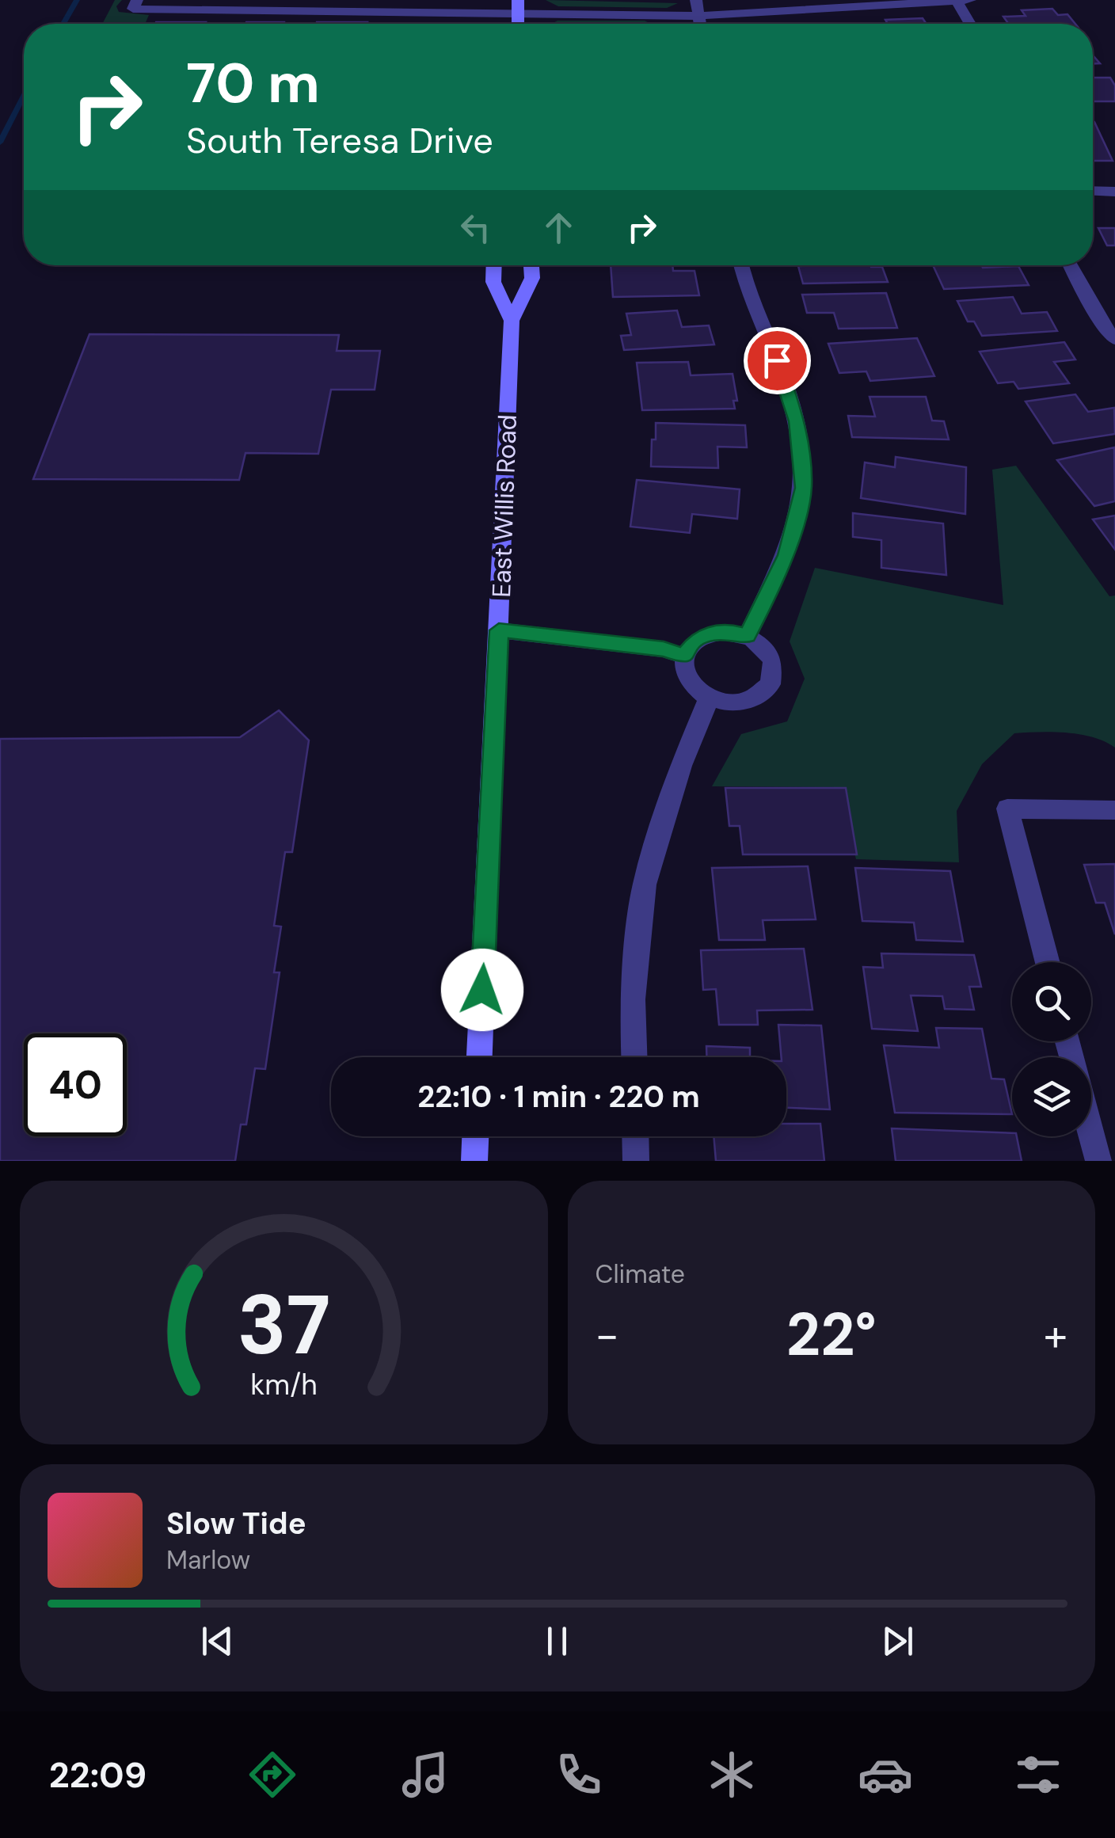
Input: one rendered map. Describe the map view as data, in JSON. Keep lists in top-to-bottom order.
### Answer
{
  "streets": {
    "street": ["East Willis Road"]
  },
  "page": {
    "turn": ["70 m", "South Teresa Drive"],
    "limit": "40",
    "trip": "22:10 · 1 min · 220 m",
    "tile": "Climate",
    "heat": ["−", "22°", "+"],
    "song": ["Slow Tide", "Marlow"],
    "tabs": "22:09",
    "gauge": ["37", "km/h"]
  }
}
